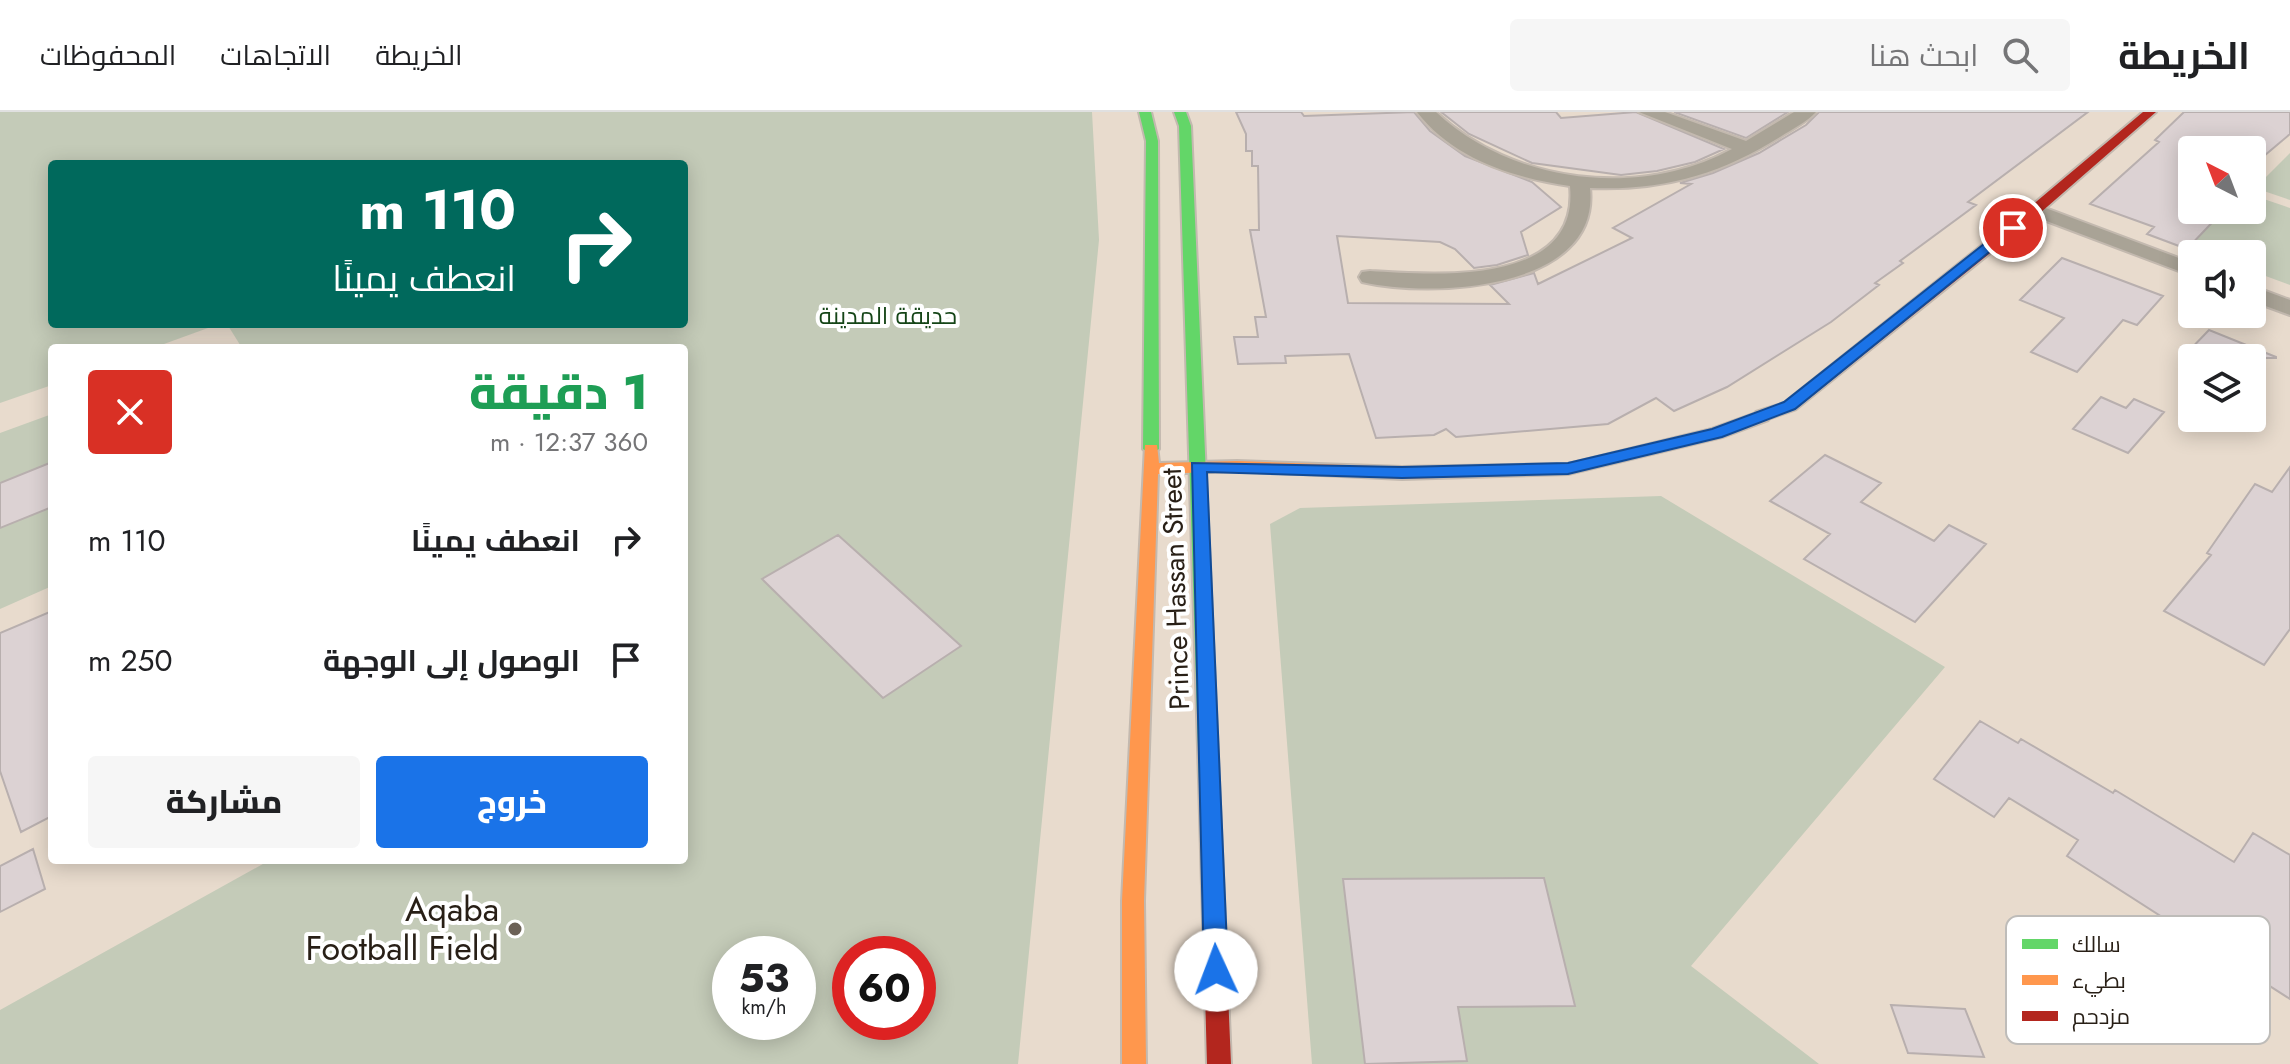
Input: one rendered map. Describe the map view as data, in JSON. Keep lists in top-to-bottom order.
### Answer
{
  "streets": {
    "main road": ["Prince Hassan Street"]
  },
  "parks": ["حديقة المدينة"],
  "places": ["Aqaba Football Field"],
  "legend": ["سالك", "بطيء", "مزدحم"],
  "north": "top left",
  "page": {
    "header": "الخريطة",
    "search": "ابحث هنا",
    "nav": ["الخريطة", "الاتجاهات", "المحفوظات"],
    "turn": ["110 m", "انعطف يمينًا"],
    "heading": ["1 دقيقة", "360 m · 12:37"],
    "list": [
      {
        "name": "انعطف يمينًا",
        "value": "110 m"
      },
      {
        "name": "الوصول إلى الوجهة",
        "value": "250 m"
      }
    ],
    "buttons": ["خروج", "مشاركة"],
    "speed": "53 km/h",
    "limit": "60"
  }
}
